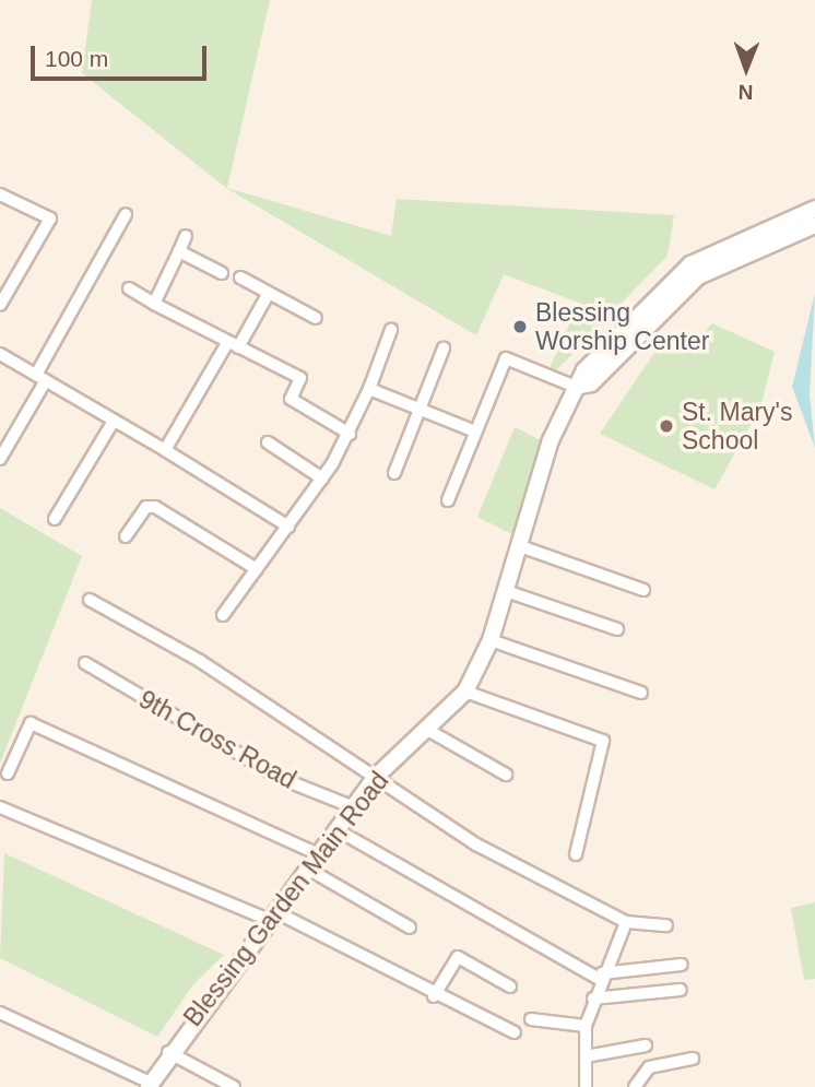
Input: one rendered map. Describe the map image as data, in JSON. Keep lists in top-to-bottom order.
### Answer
{
  "streets": {
    "main road": ["Blessing Garden Main Road"],
    "street": ["9th Cross Road"]
  },
  "crossings": [
    ["9th Cross Road", "Blessing Garden Main Road"]
  ],
  "places": ["Blessing Worship Center", "St. Mary's School"],
  "scale_bar": "100 m",
  "north": "bottom"
}
